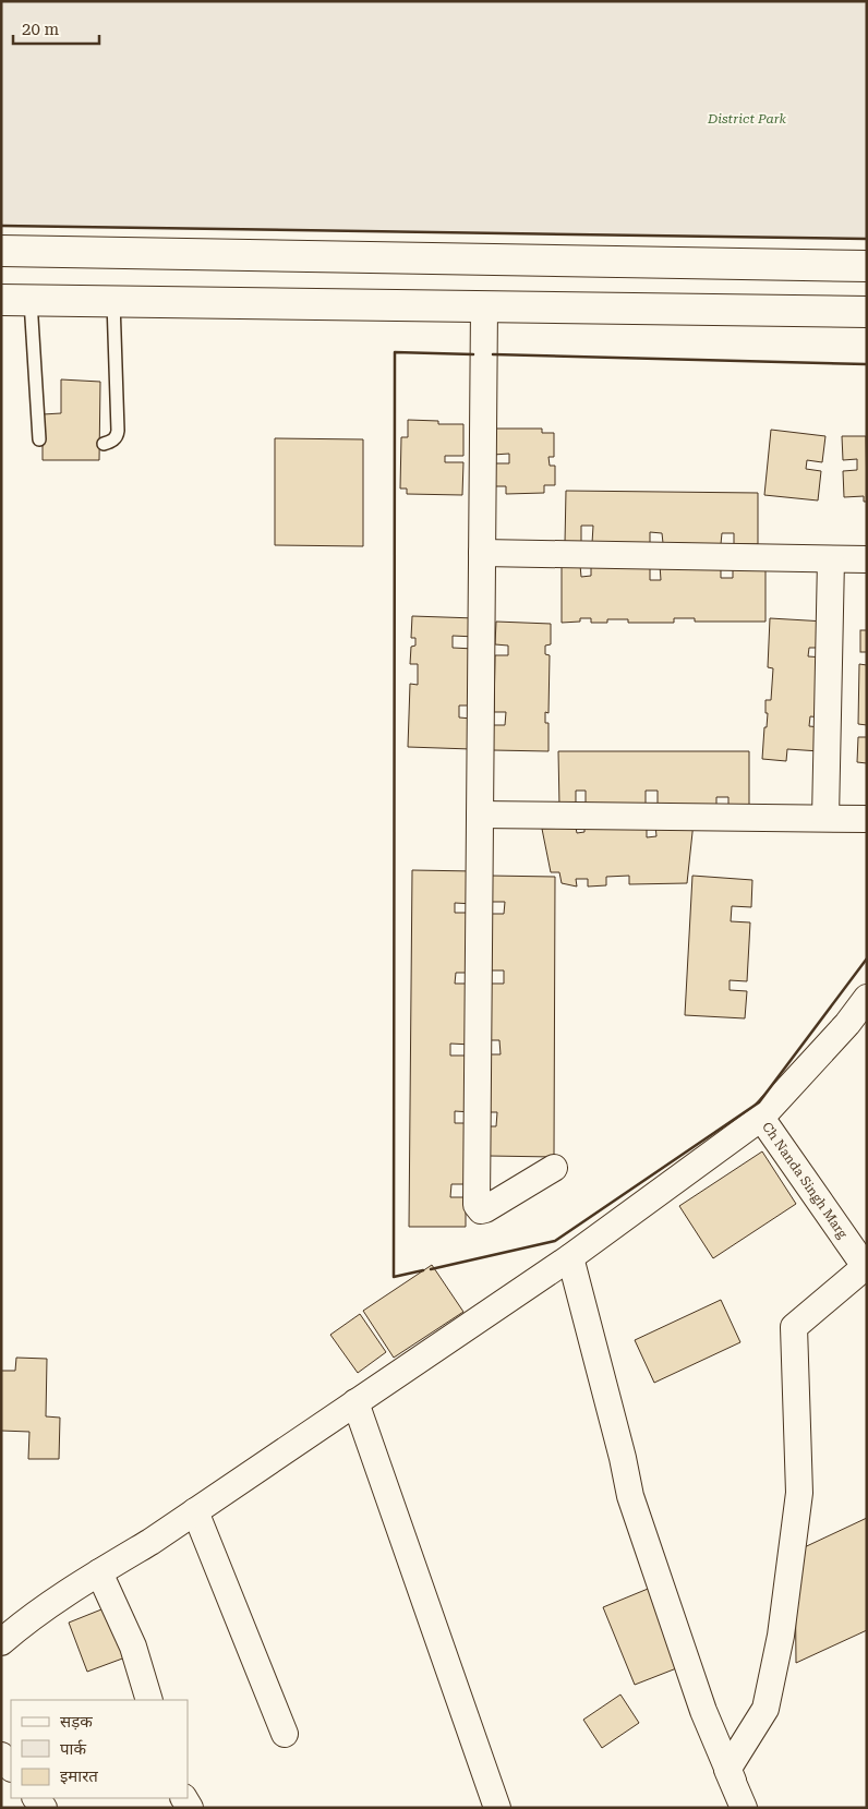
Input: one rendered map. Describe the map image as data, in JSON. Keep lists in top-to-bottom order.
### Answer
{
  "streets": {
    "street": ["Ch Nanda Singh Marg"]
  },
  "parks": ["District Park"],
  "legend": ["सड़क", "पार्क", "इमारत"],
  "scale_bar": "20 m"
}
